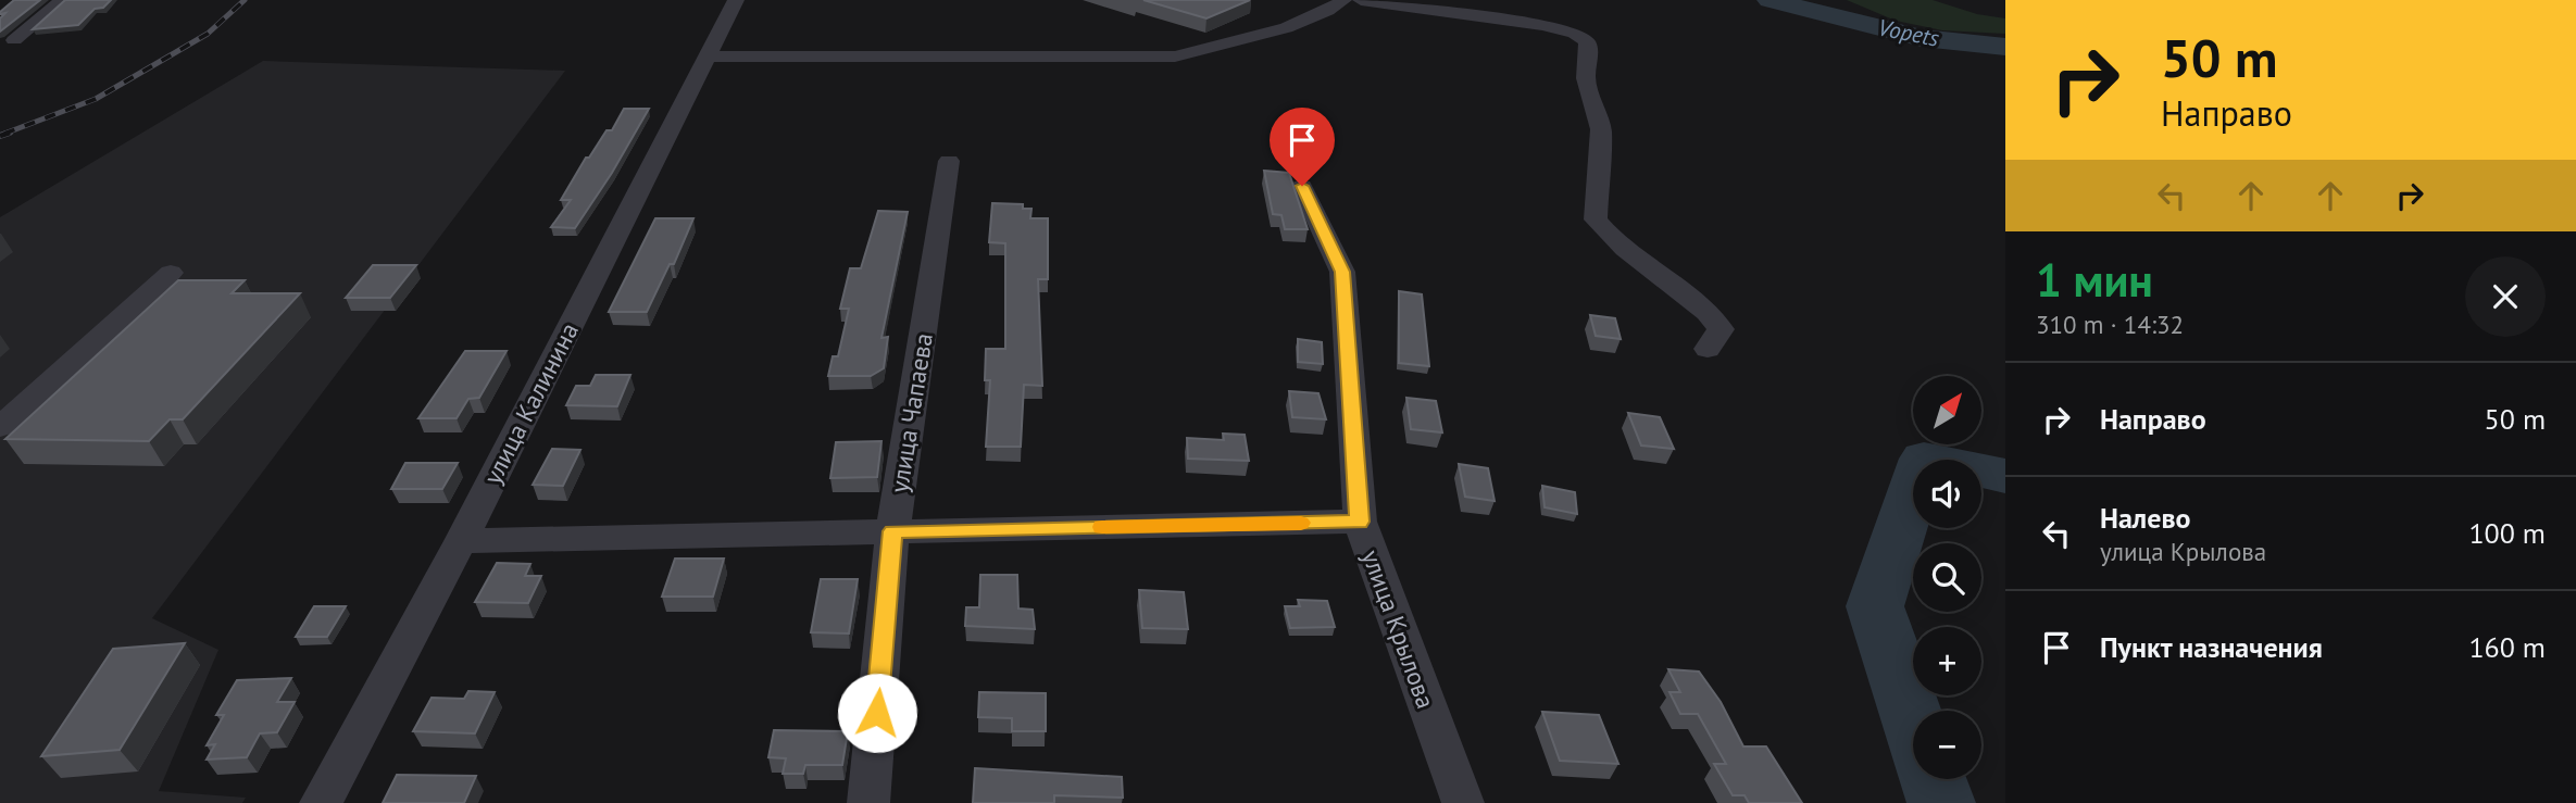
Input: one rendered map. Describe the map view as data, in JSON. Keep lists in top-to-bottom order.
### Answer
{
  "streets": {
    "street": ["улица Калинина", "улица Чапаева", "улица Крылова"]
  },
  "water": ["Vopets"],
  "north": "top right",
  "page": {
    "turn": ["50 m", "Направо"],
    "heading": ["1 мин", "310 m · 14:32"],
    "list": [
      {
        "name": "Направо",
        "value": "50 m"
      },
      {
        "name": "Налево",
        "note": "улица Крылова",
        "value": "100 m"
      },
      {
        "name": "Пункт назначения",
        "value": "160 m"
      }
    ],
    "map_buttons": ["+", "−"]
  }
}
